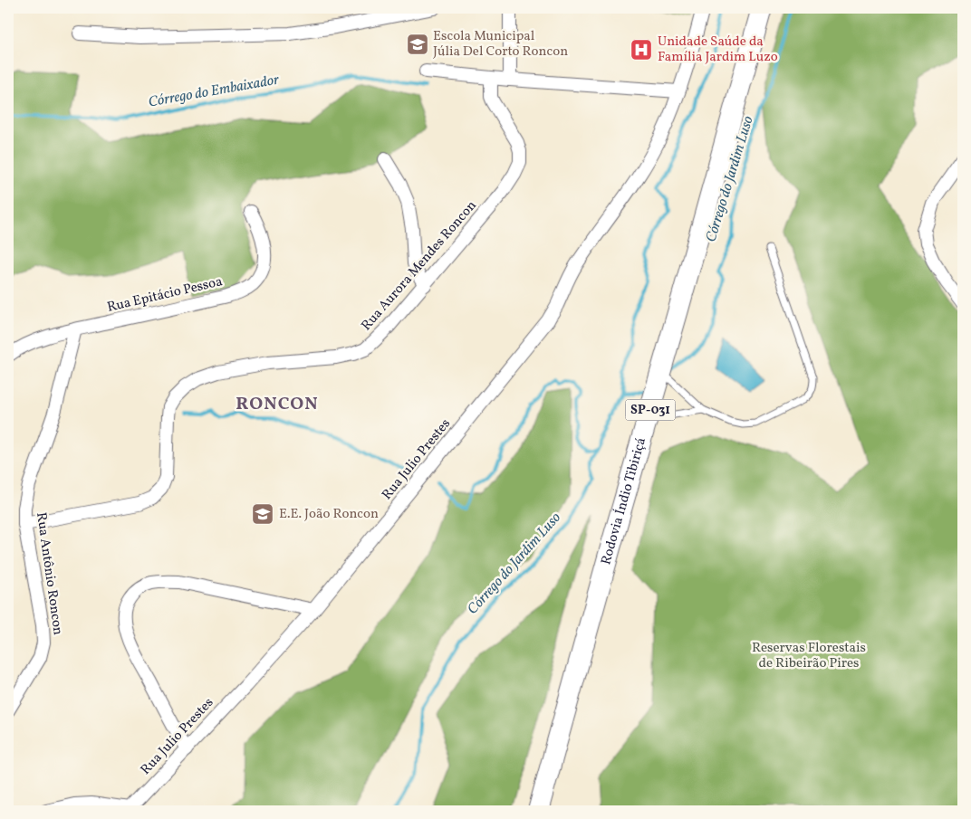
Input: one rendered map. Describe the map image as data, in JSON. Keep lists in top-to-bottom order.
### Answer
{
  "streets": {
    "highway": ["SP-031", "Rodovia Índio Tibiriçá"],
    "street": [
      "Rua Aurora Mendes Roncon",
      "Rua Epitácio Pessoa",
      "Rua Julio Prestes",
      "Rua Antônio Roncon"
    ]
  },
  "crossings": [
    ["Rua Aurora Mendes Roncon", "Rua Antônio Roncon"],
    ["Rua Epitácio Pessoa", "Rua Antônio Roncon"]
  ],
  "districts": ["RONCON"],
  "water": ["Córrego do Embaixador", "Córrego do Jardim Luso"],
  "parks": ["Reservas Florestais de Ribeirão Pires"],
  "places": {
    "school or university": ["Escola Municipal Júlia Del Corto Roncon", "E.E. João Roncon"],
    "hospital": ["Unidade Saúde da Família Jardim Luzo"]
  }
}
